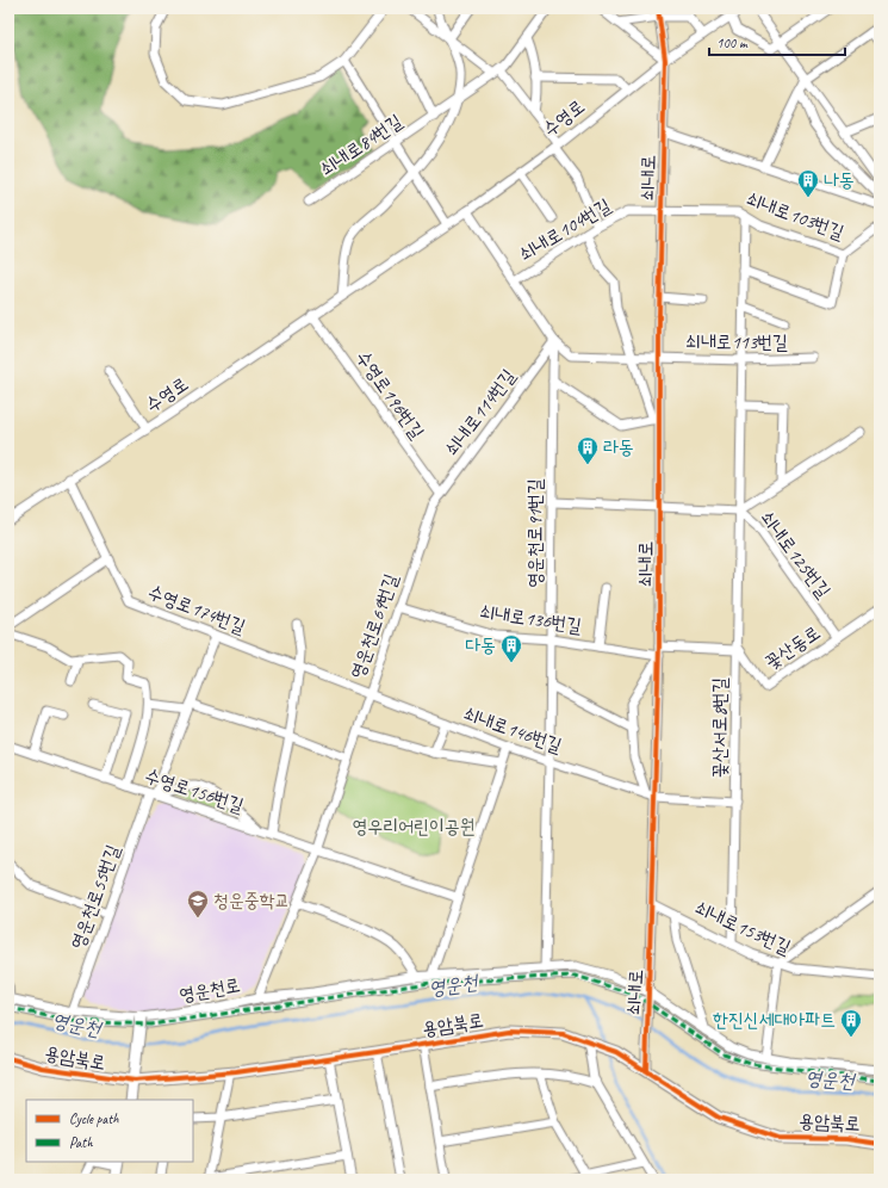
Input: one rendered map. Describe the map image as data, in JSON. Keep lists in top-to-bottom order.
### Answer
{
  "streets": {
    "street": [
      "수영로",
      "쇠내로84번길",
      "쇠내로",
      "쇠내로103번길",
      "쇠내로104번길",
      "쇠내로113번길",
      "수영로196번길",
      "쇠내로114번길",
      "영운천로91번길",
      "쇠내로125번길",
      "수영로174번길",
      "쇠내로136번길",
      "영운천로69번길",
      "꽃산동로",
      "꽃산서로8번길",
      "쇠내로146번길",
      "수영로156번길",
      "영운천로55번길",
      "쇠내로153번길",
      "영운천로",
      "용암북로"
    ]
  },
  "crossings": [
    ["수영로", "쇠내로"],
    ["수영로", "쇠내로113번길"],
    ["수영로", "수영로196번길"],
    ["수영로", "수영로174번길"],
    ["쇠내로", "쇠내로103번길"],
    ["쇠내로", "쇠내로104번길"],
    ["쇠내로", "쇠내로113번길"],
    ["쇠내로", "쇠내로125번길"],
    ["쇠내로", "쇠내로136번길"],
    ["쇠내로", "쇠내로146번길"],
    ["쇠내로", "쇠내로153번길"],
    ["쇠내로", "영운천로"],
    ["쇠내로", "용암북로"],
    ["쇠내로103번길", "쇠내로104번길"],
    ["쇠내로103번길", "꽃산서로8번길"],
    ["쇠내로104번길", "쇠내로113번길"],
    ["쇠내로113번길", "쇠내로114번길"],
    ["쇠내로113번길", "영운천로91번길"],
    ["쇠내로113번길", "꽃산서로8번길"],
    ["수영로196번길", "쇠내로114번길"],
    ["쇠내로114번길", "영운천로91번길"],
    ["쇠내로114번길", "영운천로69번길"],
    ["영운천로91번길", "쇠내로125번길"],
    ["영운천로91번길", "쇠내로136번길"],
    ["영운천로91번길", "쇠내로146번길"],
    ["영운천로91번길", "영운천로"],
    ["쇠내로125번길", "꽃산동로"],
    ["쇠내로125번길", "꽃산서로8번길"],
    ["수영로174번길", "영운천로69번길"],
    ["수영로174번길", "쇠내로146번길"],
    ["수영로174번길", "영운천로55번길"],
    ["쇠내로136번길", "영운천로69번길"],
    ["영운천로69번길", "쇠내로146번길"],
    ["영운천로69번길", "수영로156번길"],
    ["영운천로69번길", "영운천로"],
    ["꽃산동로", "꽃산서로8번길"],
    ["꽃산서로8번길", "쇠내로146번길"],
    ["꽃산서로8번길", "쇠내로153번길"],
    ["수영로156번길", "영운천로55번길"],
    ["영운천로55번길", "영운천로"]
  ],
  "water": ["영운천"],
  "parks": ["영우리어린이공원"],
  "places": {
    "building": [
      "나동",
      "라동",
      "다동",
      "한진신세대아파트"
    ],
    "school or university": ["청운중학교"]
  },
  "legend": ["Cycle path", "Path"],
  "scale_bar": "100 m"
}
